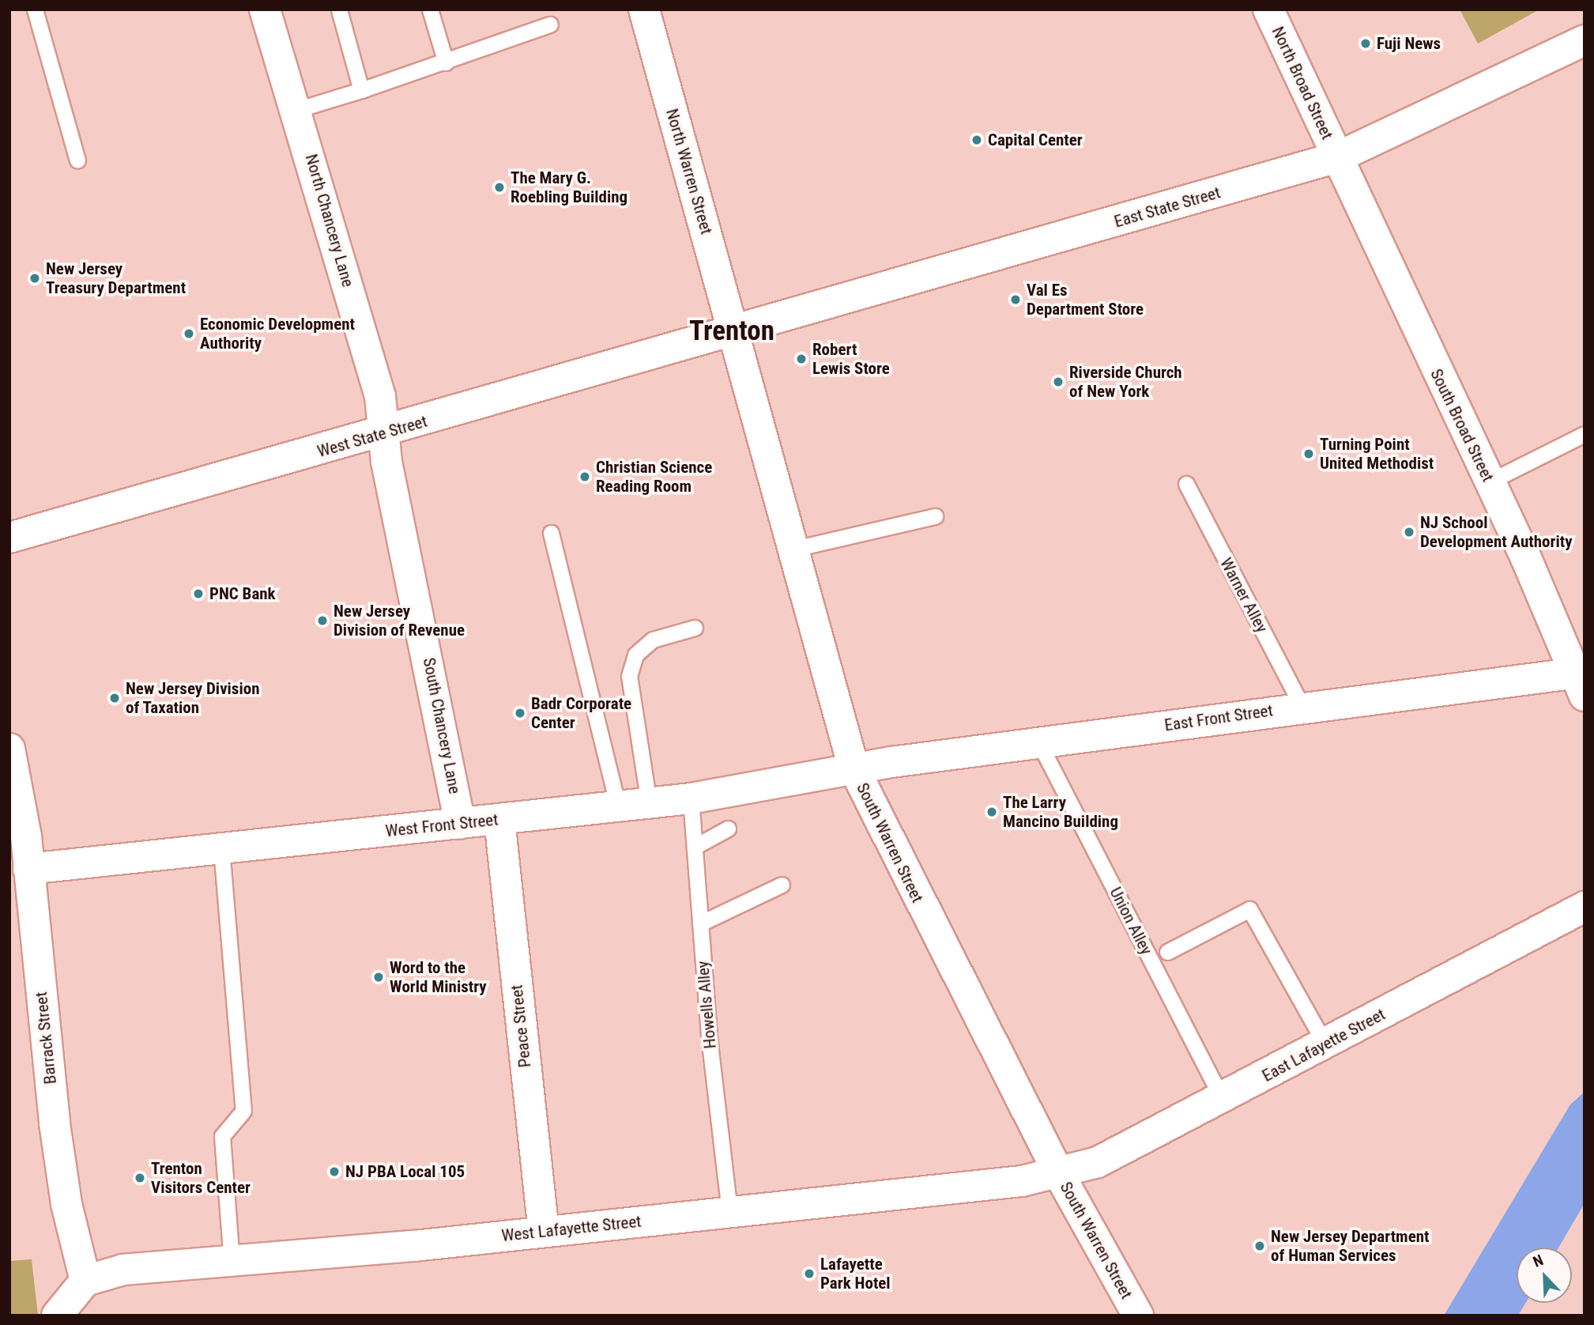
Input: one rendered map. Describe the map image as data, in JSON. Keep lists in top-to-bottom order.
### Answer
{
  "streets": {
    "street": [
      "North Broad Street",
      "North Warren Street",
      "East State Street",
      "North Chancery Lane",
      "South Broad Street",
      "West State Street",
      "East Front Street",
      "South Chancery Lane",
      "West Front Street",
      "South Warren Street",
      "Peace Street",
      "Barrack Street",
      "East Lafayette Street",
      "West Lafayette Street"
    ],
    "lane": ["Warner Alley", "Union Alley", "Howells Alley"]
  },
  "crossings": [
    ["North Broad Street", "East State Street"],
    ["North Broad Street", "South Broad Street"],
    ["North Warren Street", "East State Street"],
    ["North Warren Street", "West State Street"],
    ["North Warren Street", "South Warren Street"],
    ["East State Street", "South Broad Street"],
    ["East State Street", "West State Street"],
    ["East State Street", "South Warren Street"],
    ["North Chancery Lane", "West State Street"],
    ["North Chancery Lane", "South Chancery Lane"],
    ["South Broad Street", "East Front Street"],
    ["West State Street", "South Chancery Lane"],
    ["West State Street", "South Warren Street"],
    ["Warner Alley", "East Front Street"],
    ["East Front Street", "West Front Street"],
    ["East Front Street", "South Warren Street"],
    ["East Front Street", "Union Alley"],
    ["South Chancery Lane", "West Front Street"],
    ["West Front Street", "South Warren Street"],
    ["West Front Street", "Howells Alley"],
    ["West Front Street", "Peace Street"],
    ["West Front Street", "Barrack Street"],
    ["South Warren Street", "East Lafayette Street"],
    ["South Warren Street", "West Lafayette Street"],
    ["Union Alley", "East Lafayette Street"],
    ["Howells Alley", "West Lafayette Street"],
    ["Peace Street", "West Lafayette Street"],
    ["Barrack Street", "West Lafayette Street"],
    ["East Lafayette Street", "West Lafayette Street"]
  ],
  "districts": ["Trenton"],
  "places": [
    "Fuji News",
    "Capital Center",
    "The Mary G. Roebling Building",
    "New Jersey Treasury Department",
    "Val Es Department Store",
    "Economic Development Authority",
    "Robert Lewis Store",
    "Riverside Church of New York",
    "Turning Point United Methodist",
    "Christian Science Reading Room",
    "NJ School Development Authority",
    "PNC Bank",
    "New Jersey Division of Revenue",
    "New Jersey Division of Taxation",
    "Badr Corporate Center",
    "The Larry Mancino Building",
    "Word to the World Ministry",
    "NJ PBA Local 105",
    "Trenton Visitors Center",
    "New Jersey Department of Human Services",
    "Lafayette Park Hotel"
  ],
  "north": "top left"
}
